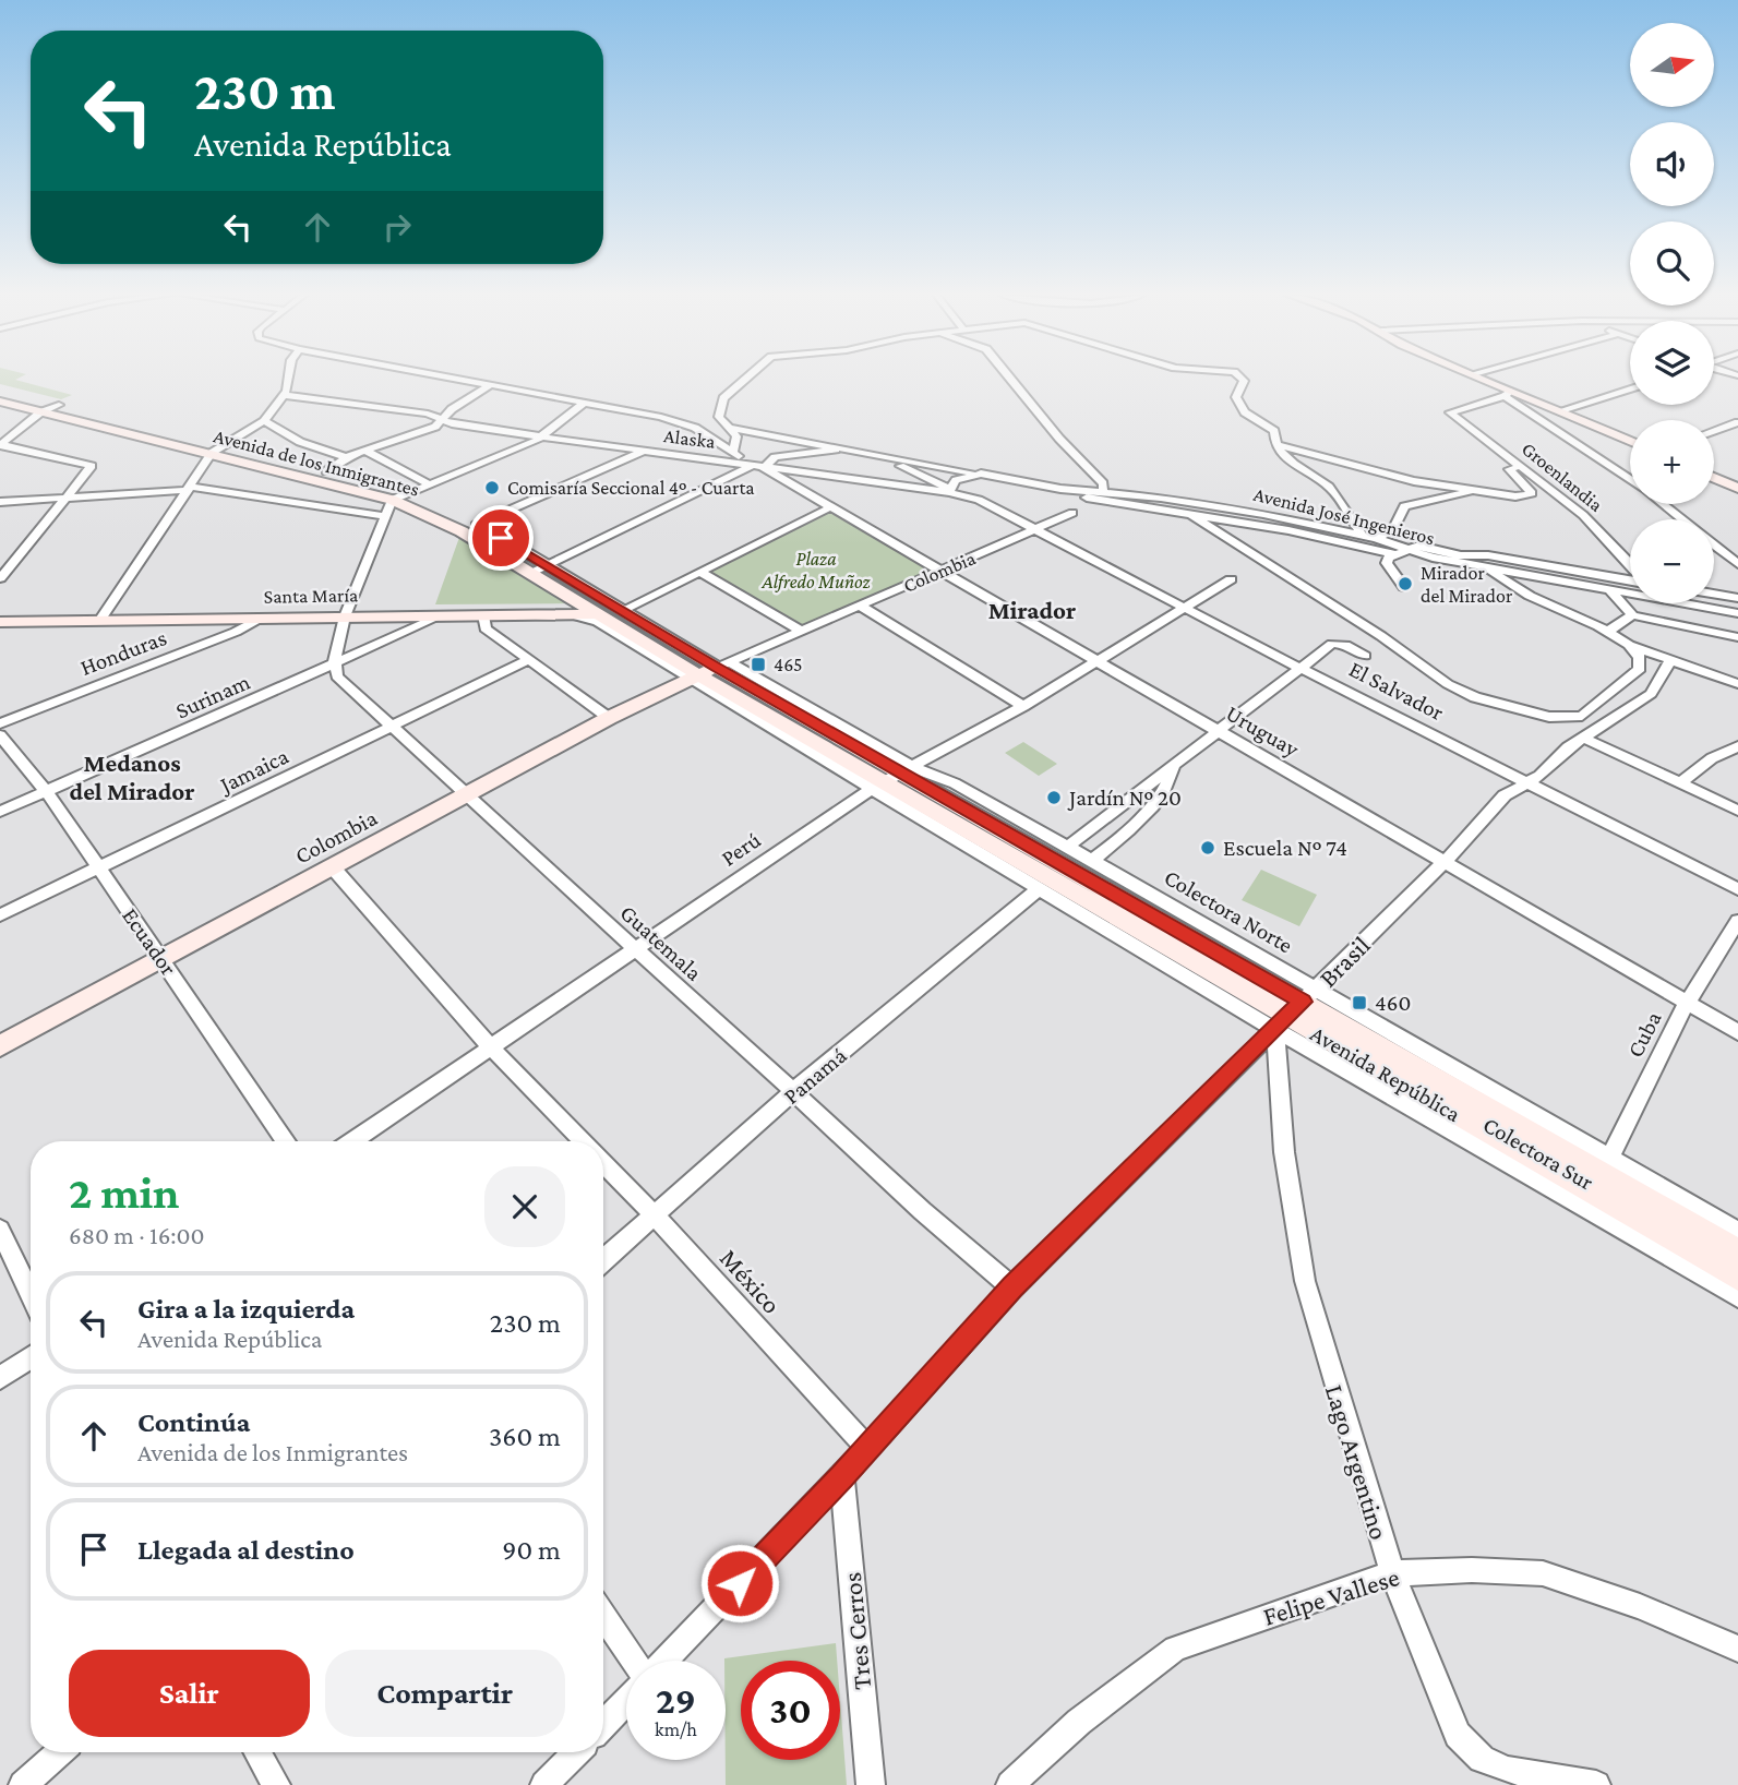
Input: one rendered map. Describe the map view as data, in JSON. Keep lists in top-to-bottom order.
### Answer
{
  "streets": {
    "street": [
      "Alaska",
      "Avenida de los Inmigrantes",
      "Groenlandia",
      "Avenida José Ingenieros",
      "Colombia",
      "Santa María",
      "Honduras",
      "El Salvador",
      "Surinam",
      "Uruguay",
      "Jamaica",
      "Perú",
      "Colectora Norte",
      "Ecuador",
      "Guatemala",
      "Brasil",
      "Cuba",
      "Avenida República",
      "Panamá",
      "Colectora Sur",
      "México",
      "Lago Argentino",
      "Felipe Vallese",
      "Tres Cerros"
    ]
  },
  "crossings": [
    ["Alaska", "El Salvador"],
    ["Alaska", "Uruguay"],
    ["Avenida de los Inmigrantes", "Santa María"],
    ["Avenida de los Inmigrantes", "Avenida República"],
    ["Colombia", "El Salvador"],
    ["Colombia", "Uruguay"],
    ["Colombia", "Colectora Norte"],
    ["Colombia", "Ecuador"],
    ["Colombia", "Guatemala"],
    ["Colombia", "Avenida República"],
    ["Colombia", "México"],
    ["Santa María", "Honduras"],
    ["Santa María", "Surinam"],
    ["Santa María", "Avenida República"],
    ["El Salvador", "Perú"],
    ["El Salvador", "Brasil"],
    ["Surinam", "Ecuador"],
    ["Surinam", "Guatemala"],
    ["Uruguay", "Perú"],
    ["Uruguay", "Brasil"],
    ["Uruguay", "Cuba"],
    ["Jamaica", "Ecuador"],
    ["Jamaica", "Guatemala"],
    ["Perú", "Colectora Norte"],
    ["Perú", "Guatemala"],
    ["Perú", "Avenida República"],
    ["Perú", "Colectora Sur"],
    ["Perú", "México"],
    ["Colectora Norte", "Brasil"],
    ["Colectora Norte", "Avenida República"],
    ["Colectora Norte", "Colectora Sur"],
    ["Colectora Norte", "Lago Argentino"],
    ["Guatemala", "Brasil"],
    ["Guatemala", "Panamá"],
    ["Brasil", "Avenida República"],
    ["Brasil", "Colectora Sur"],
    ["Brasil", "México"],
    ["Brasil", "Lago Argentino"],
    ["Brasil", "Tres Cerros"],
    ["Cuba", "Avenida República"],
    ["Avenida República", "Colectora Sur"],
    ["Avenida República", "Lago Argentino"],
    ["Panamá", "Colectora Sur"],
    ["Panamá", "México"],
    ["Colectora Sur", "Lago Argentino"],
    ["Lago Argentino", "Felipe Vallese"]
  ],
  "districts": ["Mirador", "Medanos del Mirador"],
  "parks": ["Plaza Alfredo Muñoz"],
  "places": {
    "other": [
      "Comisaría Seccional 4º - Cuarta",
      "Mirador del Mirador",
      "Jardín Nº 20",
      "Escuela Nº 74"
    ],
    "transit": ["465", "460"]
  },
  "north": "right",
  "page": {
    "map_buttons": ["+", "−"],
    "turn": ["230 m", "Avenida República"],
    "heading": ["2 min", "680 m · 16:00"],
    "list": [
      {
        "name": "Gira a la izquierda",
        "note": "Avenida República",
        "value": "230 m"
      },
      {
        "name": "Continúa",
        "note": "Avenida de los Inmigrantes",
        "value": "360 m"
      },
      {
        "name": "Llegada al destino",
        "value": "90 m"
      }
    ],
    "buttons": ["Salir", "Compartir"],
    "speed": "29 km/h",
    "limit": "30"
  }
}
